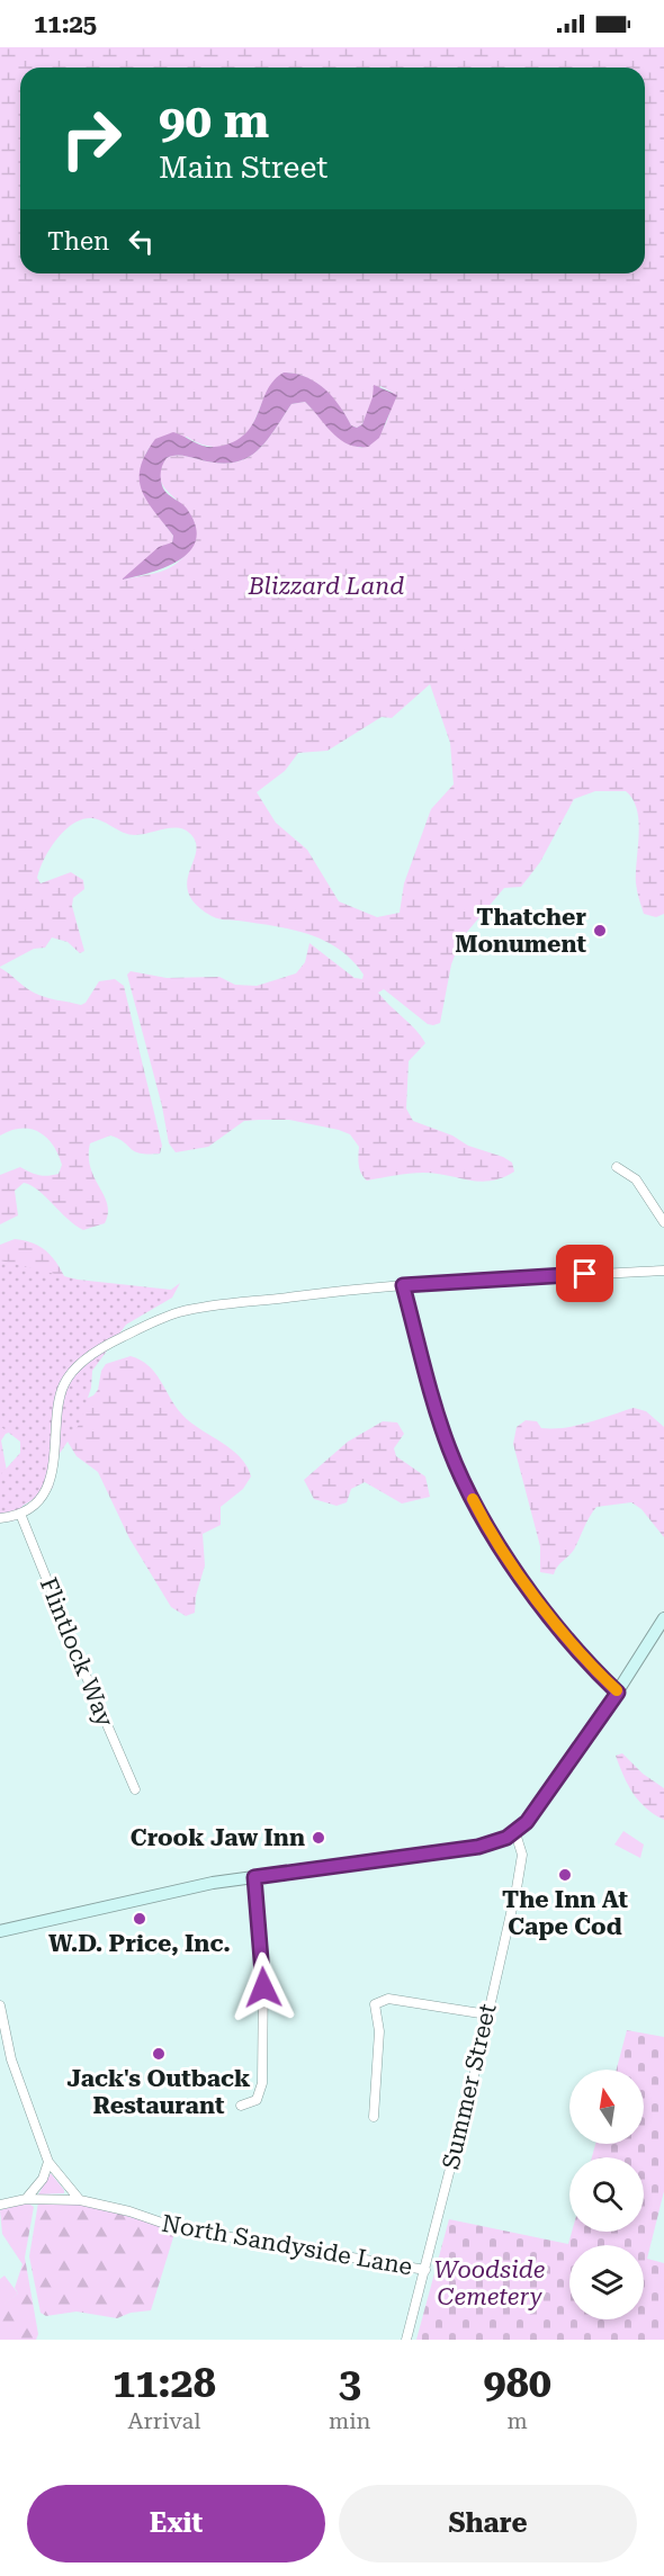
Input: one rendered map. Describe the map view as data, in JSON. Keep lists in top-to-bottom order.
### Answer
{
  "streets": {
    "street": ["Flintlock Way", "Summer Street", "North Sandyside Lane"]
  },
  "crossings": [
    ["Summer Street", "North Sandyside Lane"]
  ],
  "parks": ["Blizzard Land", "Woodside Cemetery"],
  "places": [
    "Thatcher Monument",
    "Crook Jaw Inn",
    "The Inn At Cape Cod",
    "W.D. Price, Inc.",
    "Jack's Outback Restaurant"
  ],
  "north": "top",
  "page": {
    "status": "11:25",
    "turn": ["90 m", "Main Street"],
    "then": "Then",
    "eta": [
      "11:28",
      "Arrival",
      "3",
      "min",
      "980",
      "m"
    ],
    "buttons": ["Exit", "Share"]
  }
}
